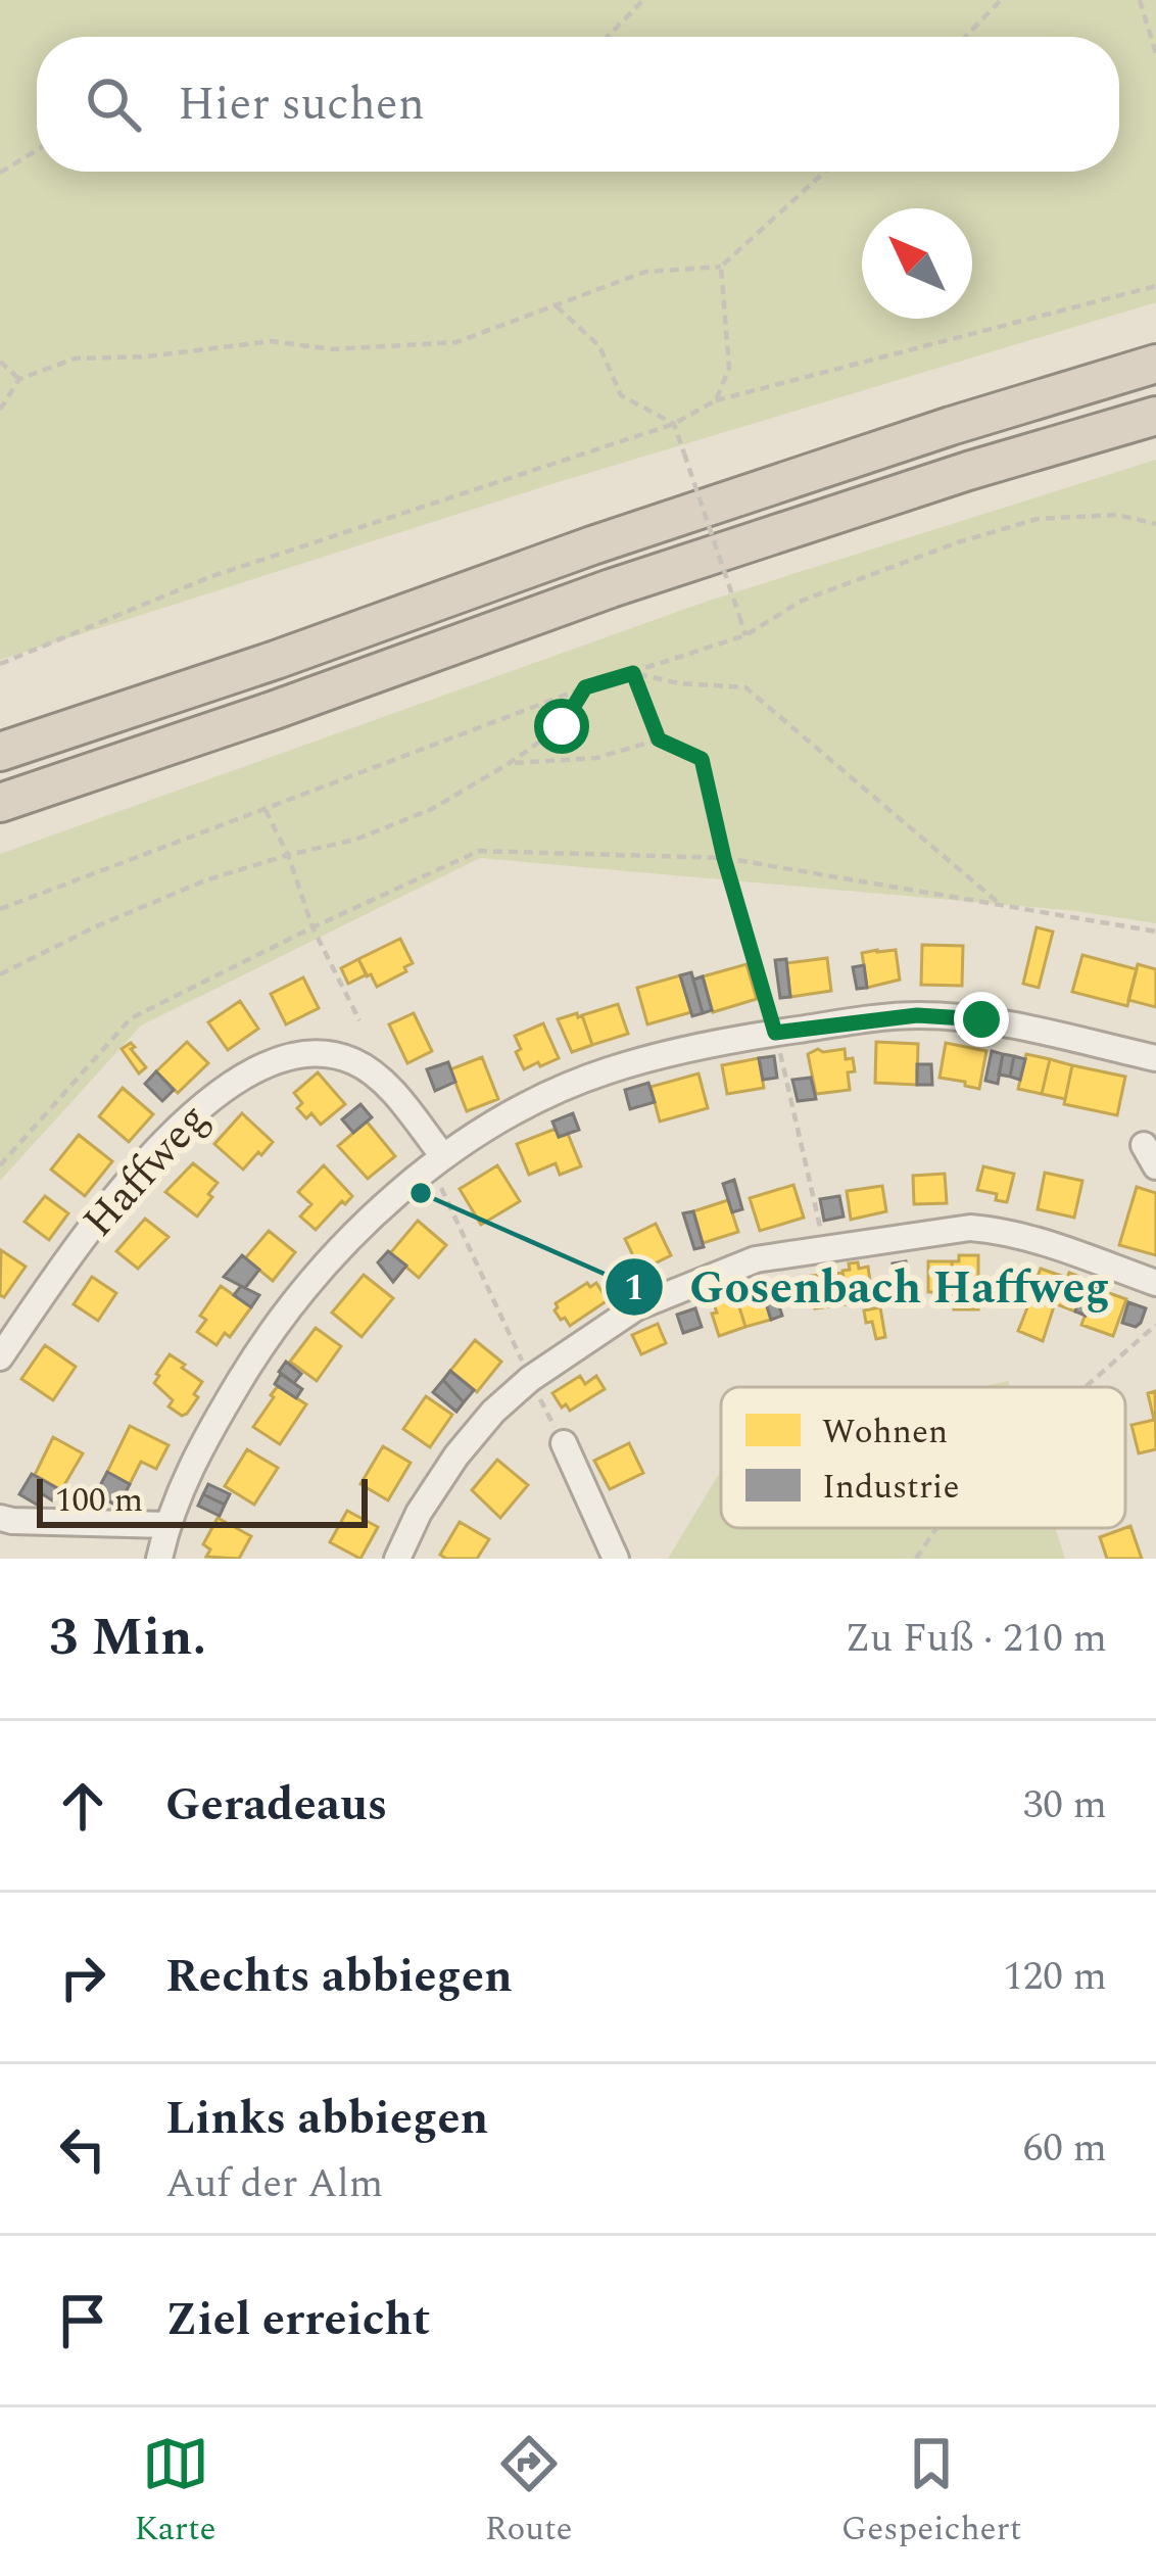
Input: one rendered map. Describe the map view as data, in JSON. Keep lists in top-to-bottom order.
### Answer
{
  "streets": {
    "street": ["Haffweg"]
  },
  "places": ["Gosenbach Haffweg"],
  "legend": ["Wohnen", "Industrie"],
  "scale_bar": "100 m",
  "north": "top left",
  "page": {
    "search": "Hier suchen",
    "scale": "100 m",
    "heading": ["3 Min.", "Zu Fuß · 210 m"],
    "list": [
      ["Geradeaus", "30 m"],
      ["Rechts abbiegen", "120 m"],
      ["Links abbiegen", "Auf der Alm", "60 m"],
      "Ziel erreicht"
    ],
    "nav": ["Karte", "Route", "Gespeichert"]
  }
}
